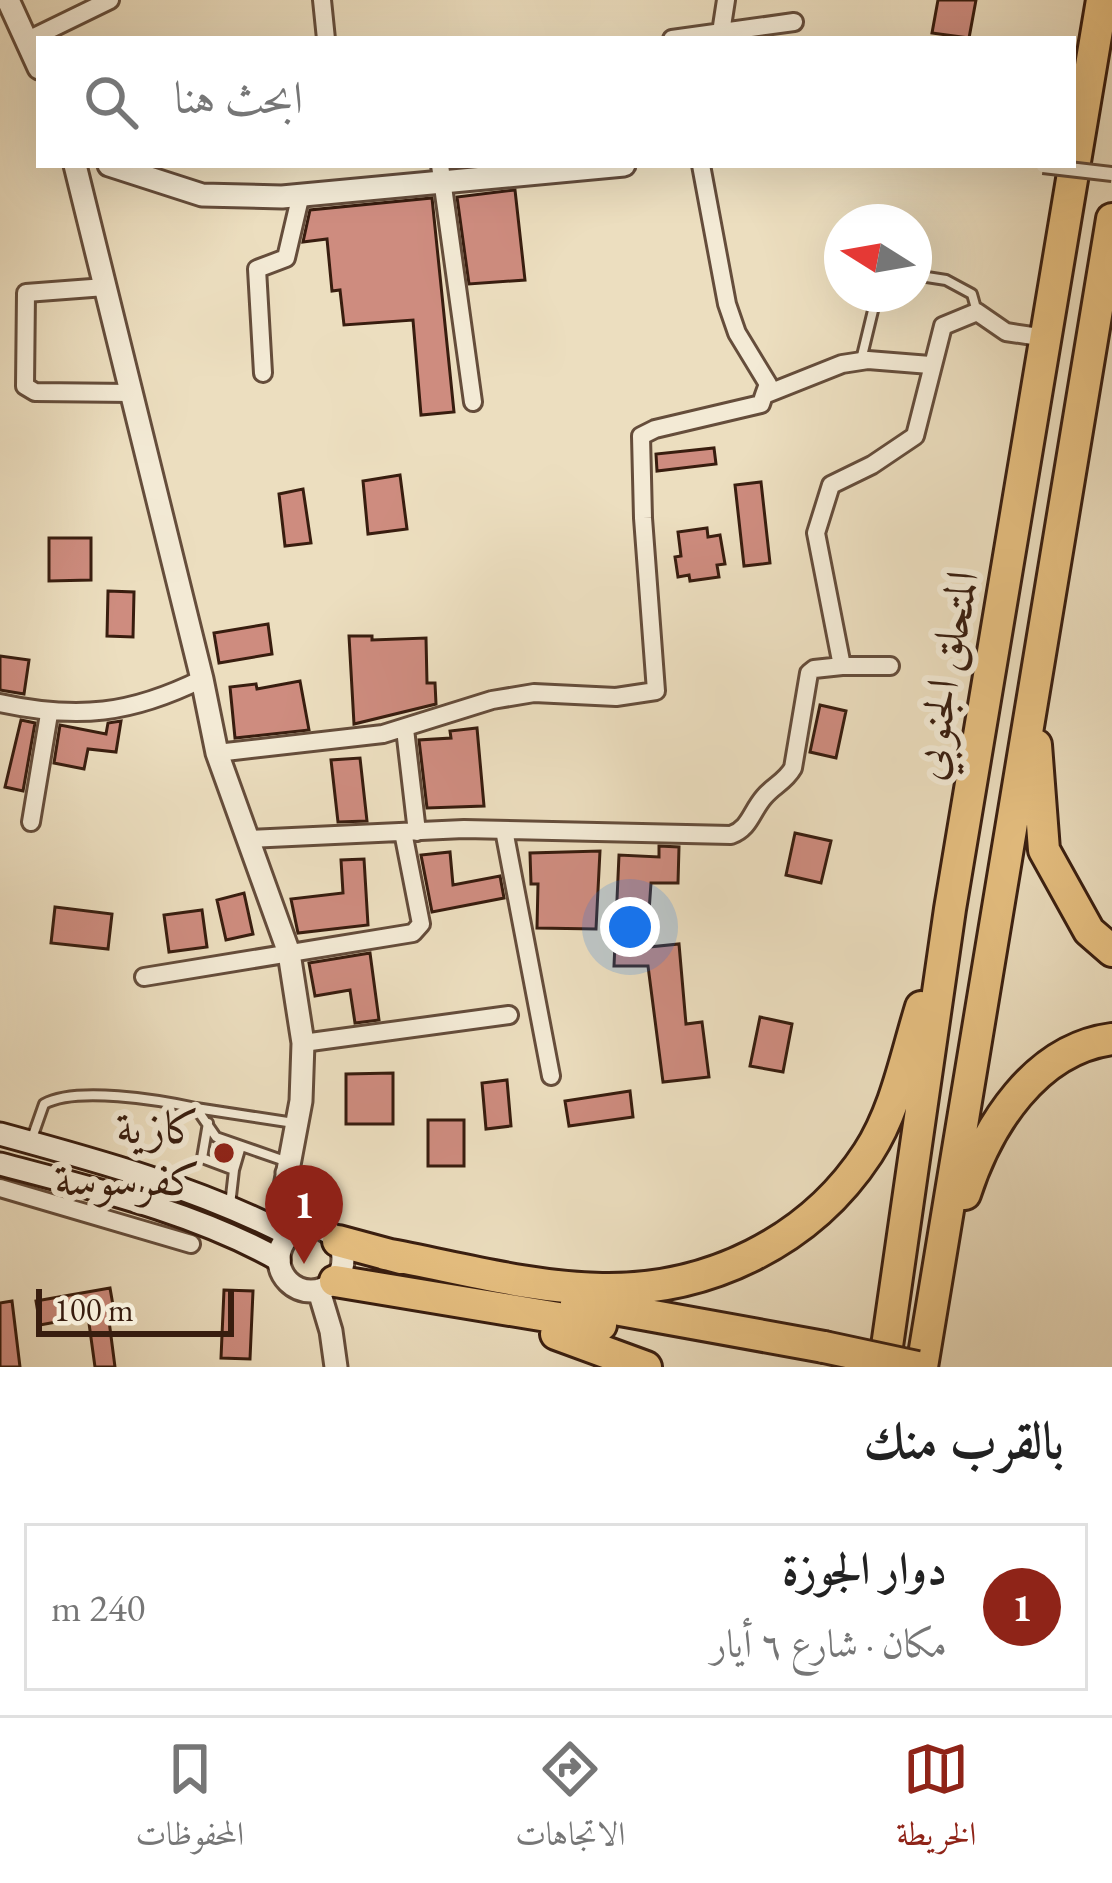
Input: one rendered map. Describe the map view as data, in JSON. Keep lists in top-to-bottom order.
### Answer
{
  "streets": {
    "highway": ["المتحلق الجنوبي"]
  },
  "places": ["كازية كفرسوسة"],
  "scale_bar": "100 m",
  "north": "left",
  "page": {
    "search": "ابحث هنا",
    "pins": "1",
    "scale": "100 m",
    "heading": "بالقرب منك",
    "list": [
      {
        "mark": "1",
        "name": "دوار الجوزة",
        "note": "مكان · شارع ٦ أيار",
        "value": "240 m"
      }
    ],
    "nav": ["الخريطة", "الاتجاهات", "المحفوظات"]
  }
}
